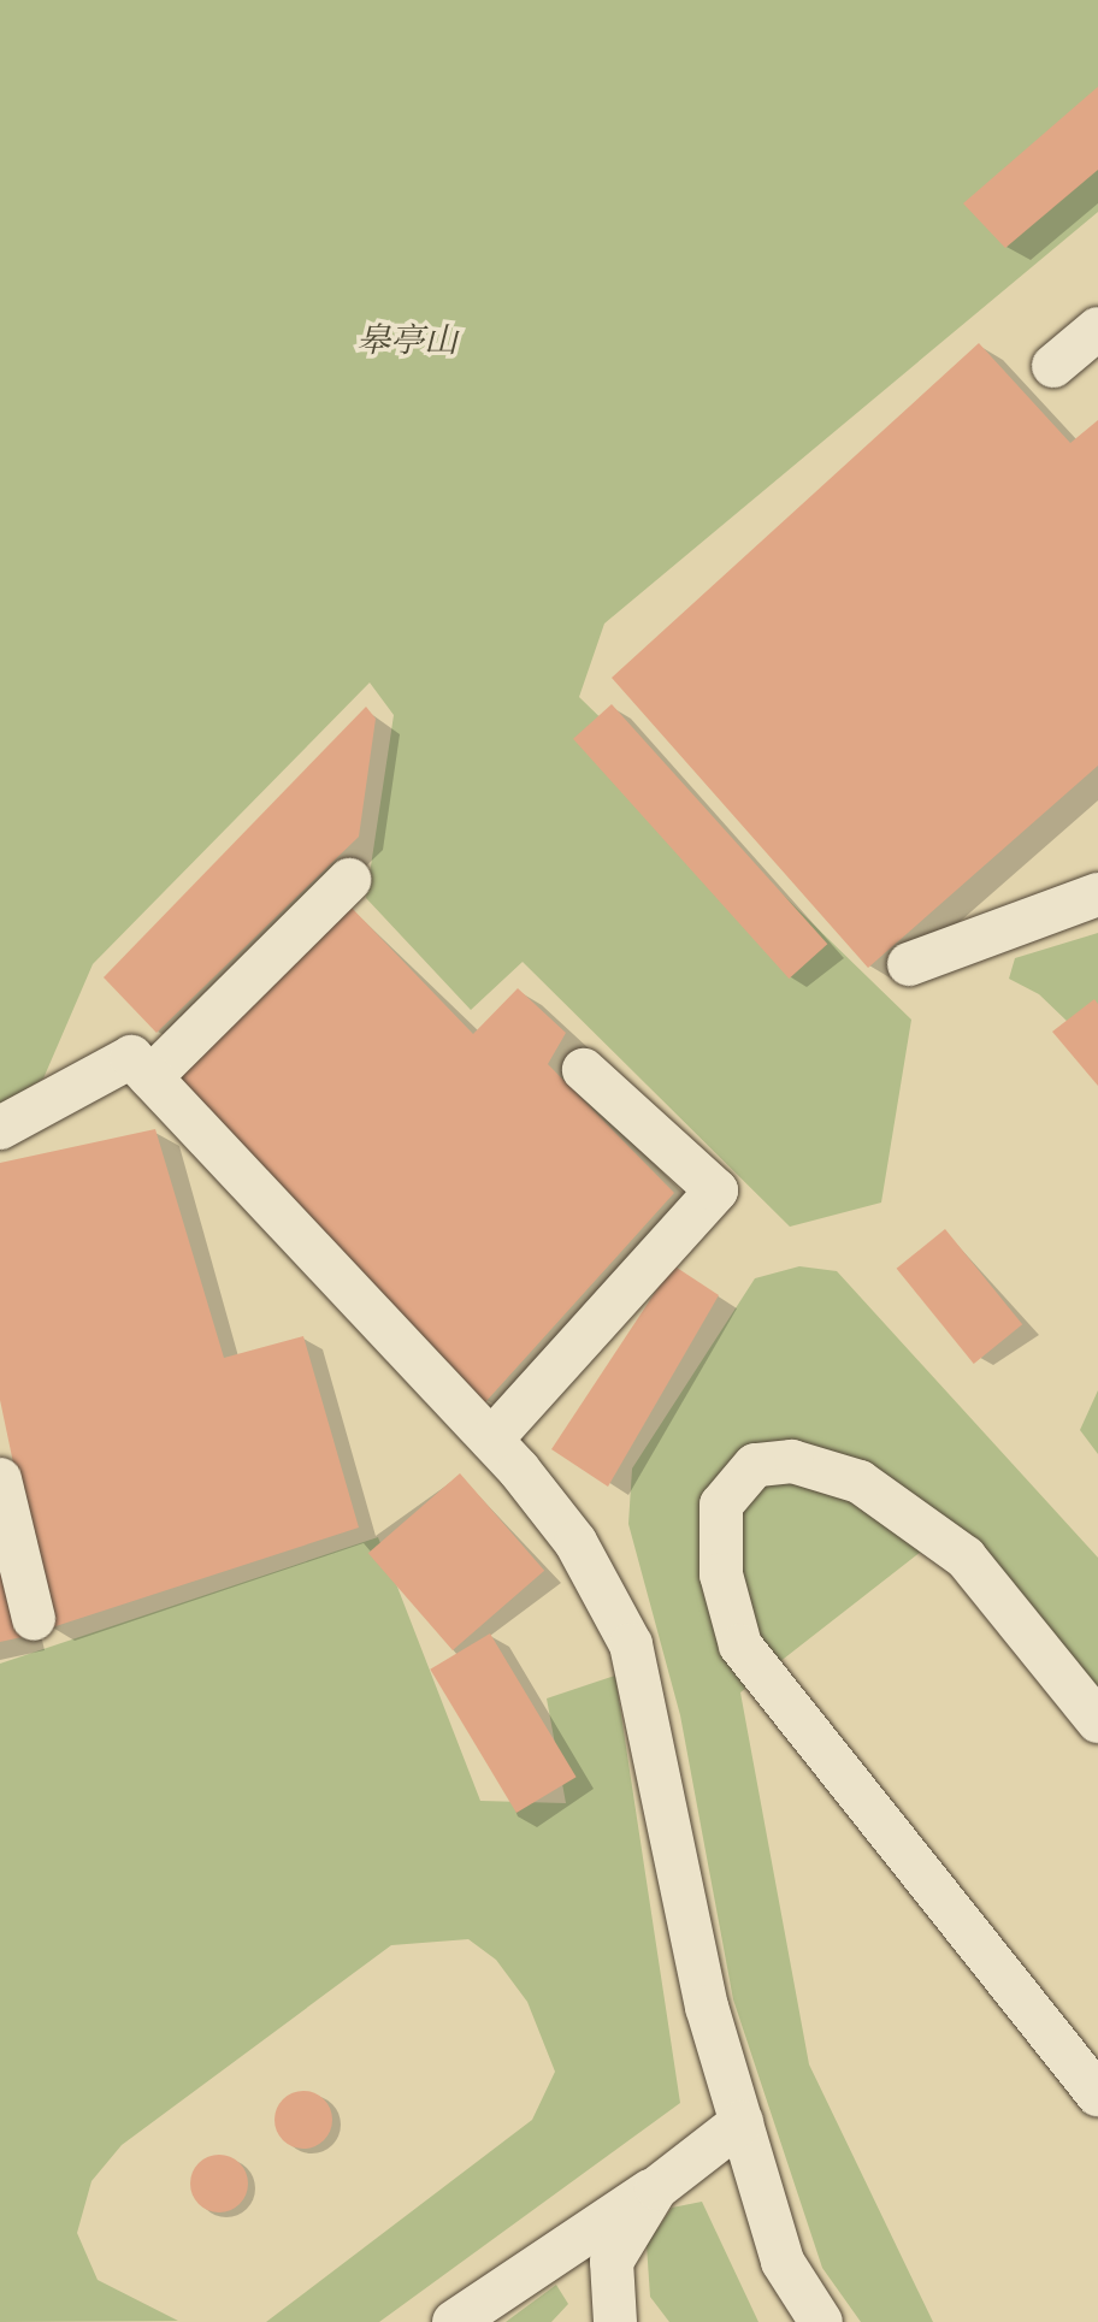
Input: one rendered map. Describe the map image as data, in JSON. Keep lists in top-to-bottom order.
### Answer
{
  "parks": ["皋亭山"]
}
